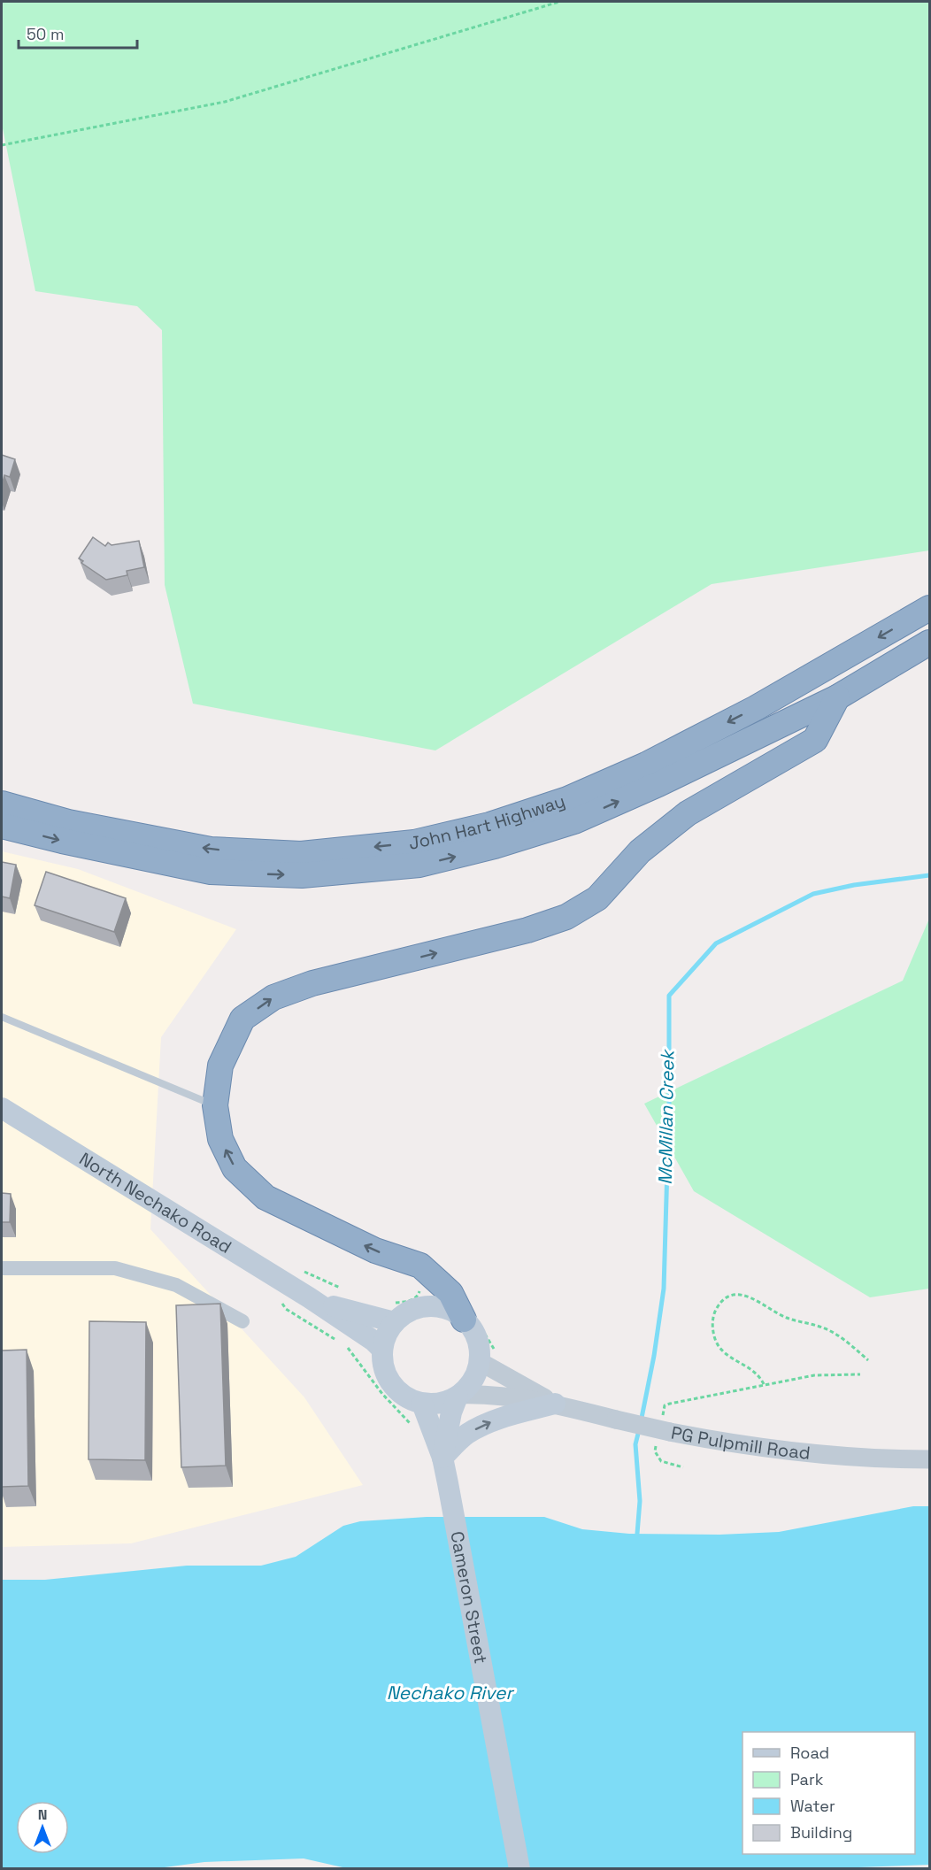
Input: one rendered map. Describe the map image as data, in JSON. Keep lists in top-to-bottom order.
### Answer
{
  "streets": {
    "highway": ["John Hart Highway"],
    "main road": ["North Nechako Road", "Cameron Street"],
    "street": ["PG Pulpmill Road"]
  },
  "water": ["McMillan Creek", "Nechako River"],
  "legend": [
    "Road",
    "Park",
    "Water",
    "Building"
  ],
  "scale_bar": "50 m",
  "north": "top"
}
